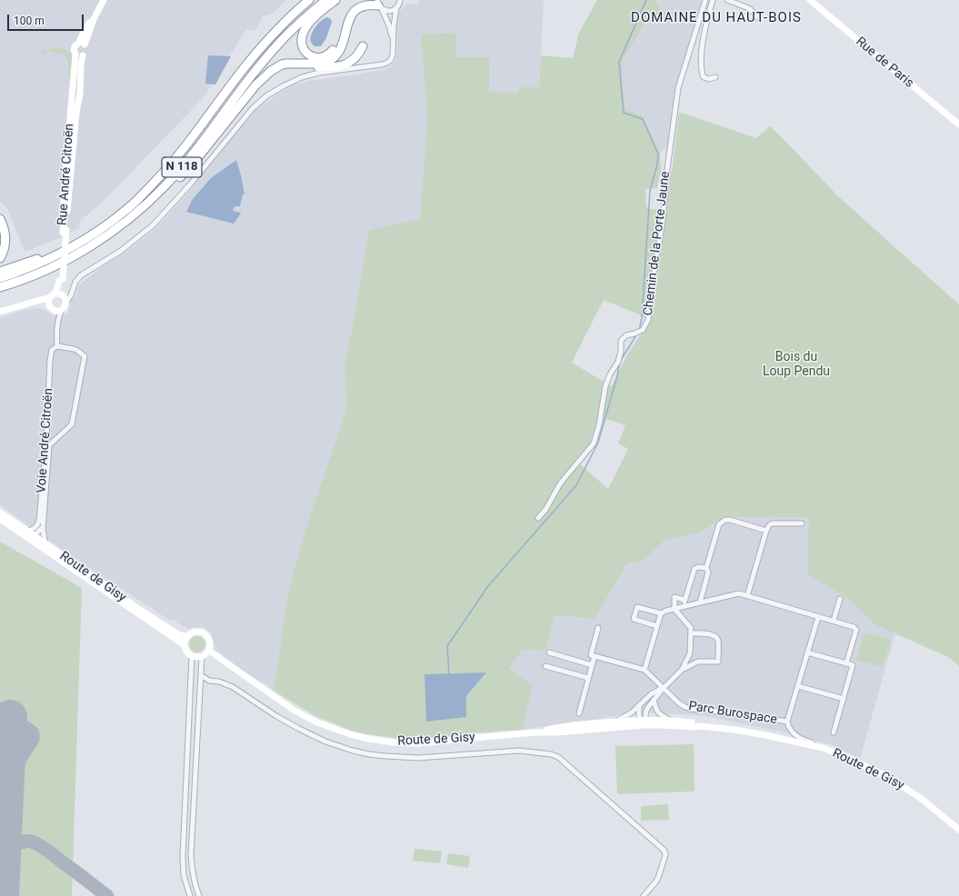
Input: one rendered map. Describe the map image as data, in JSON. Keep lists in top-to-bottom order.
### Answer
{
  "streets": {
    "highway": ["N 118"],
    "street": [
      "Rue de Paris",
      "Rue André Citroën",
      "Chemin de la Porte Jaune",
      "Voie André Citroën",
      "Route de Gisy",
      "Parc Burospace"
    ]
  },
  "crossings": [
    ["Voie André Citroën", "Route de Gisy"],
    ["Route de Gisy", "Parc Burospace"]
  ],
  "districts": ["DOMAINE DU HAUT-BOIS"],
  "parks": ["Bois du Loup Pendu"],
  "scale_bar": "100 m"
}
